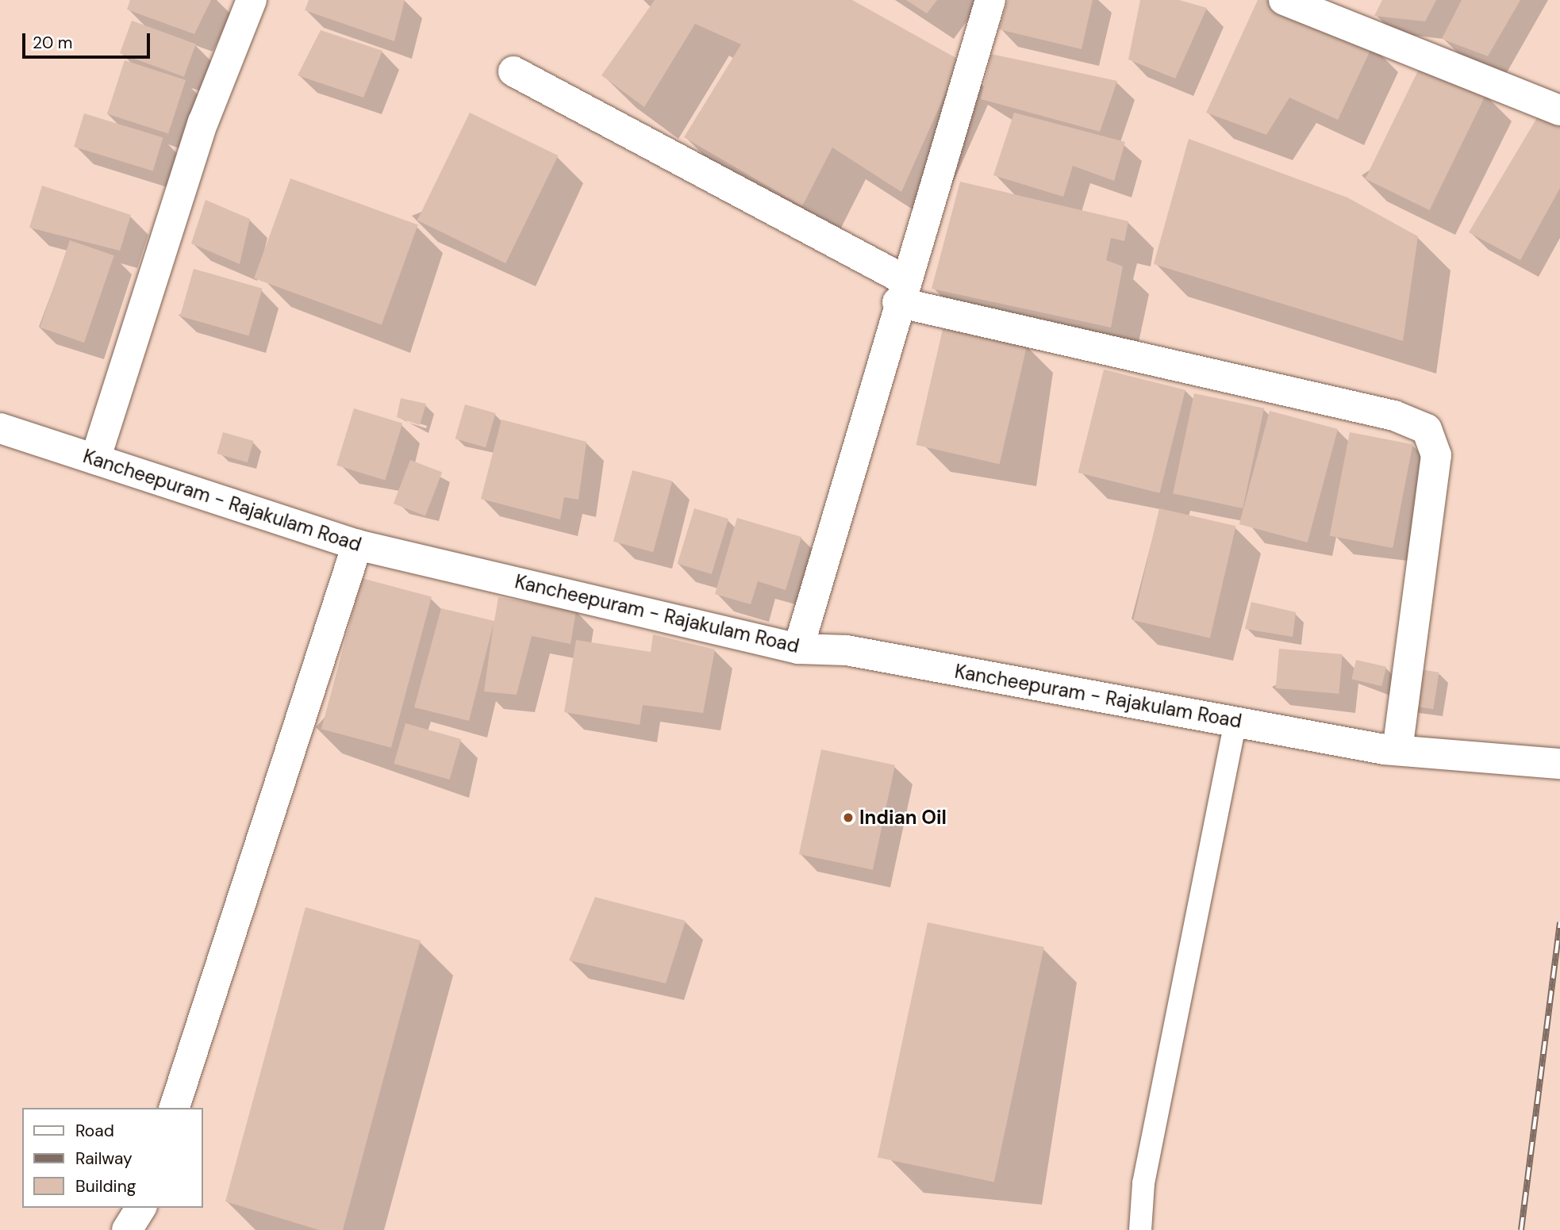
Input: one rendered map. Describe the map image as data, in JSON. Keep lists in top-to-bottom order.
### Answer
{
  "streets": {
    "street": ["Kancheepuram - Rajakulam Road"]
  },
  "places": ["Indian Oil"],
  "legend": ["Road", "Railway", "Building"],
  "scale_bar": "20 m"
}
